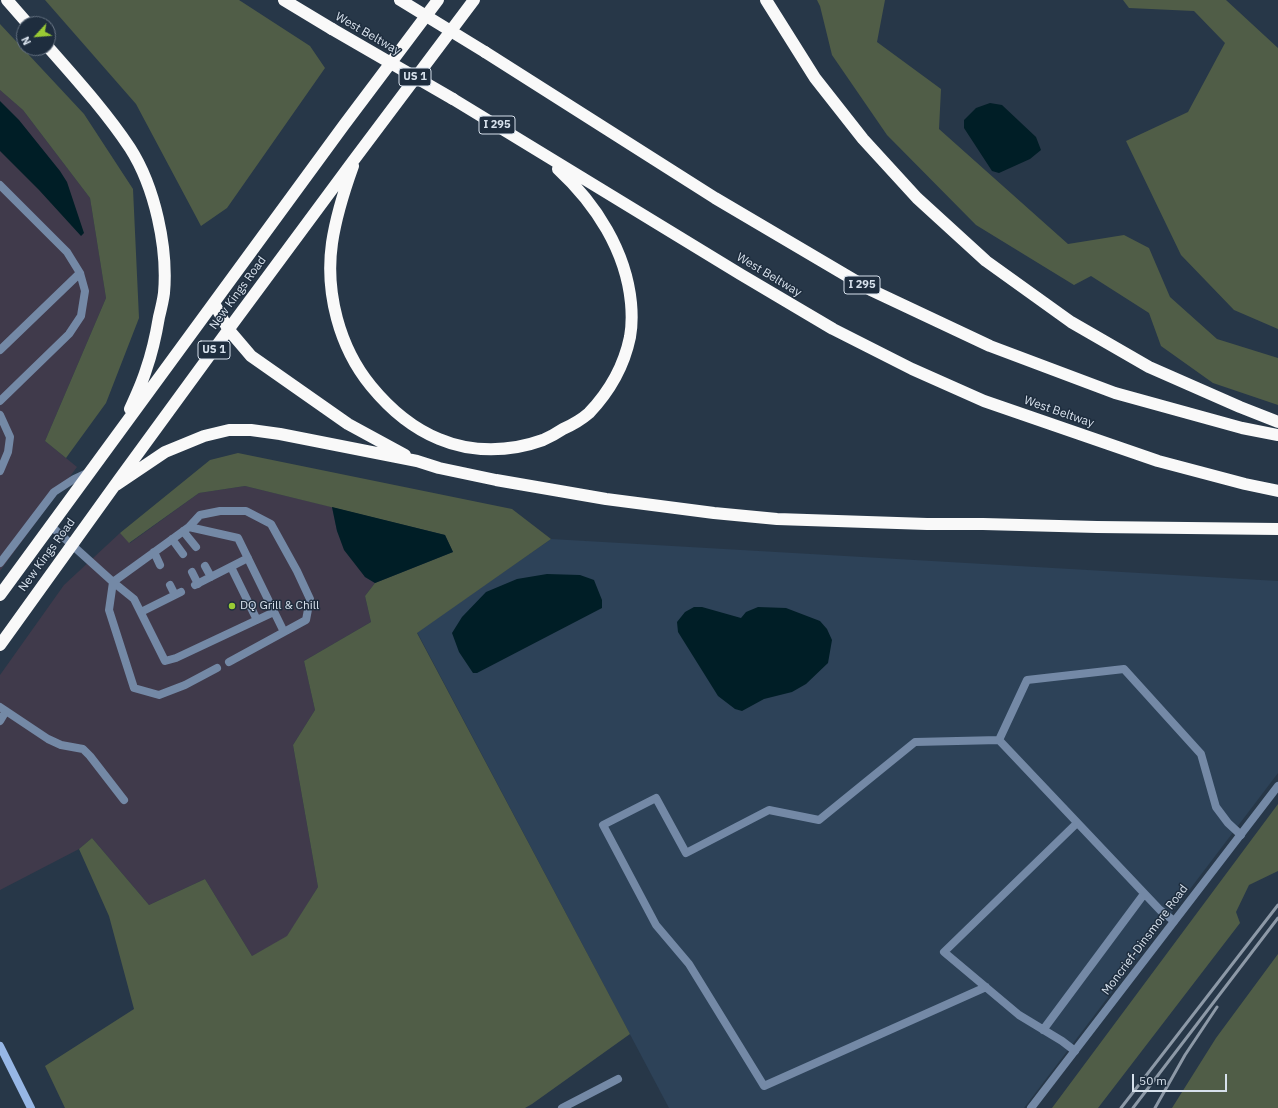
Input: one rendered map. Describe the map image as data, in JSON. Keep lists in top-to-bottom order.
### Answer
{
  "streets": {
    "highway": [
      "West Beltway",
      "US 1",
      "I 295",
      "New Kings Road"
    ],
    "street": ["Moncrief-Dinsmore Road"]
  },
  "places": ["DQ Grill & Chill"],
  "scale_bar": "50 m",
  "north": "bottom left"
}
